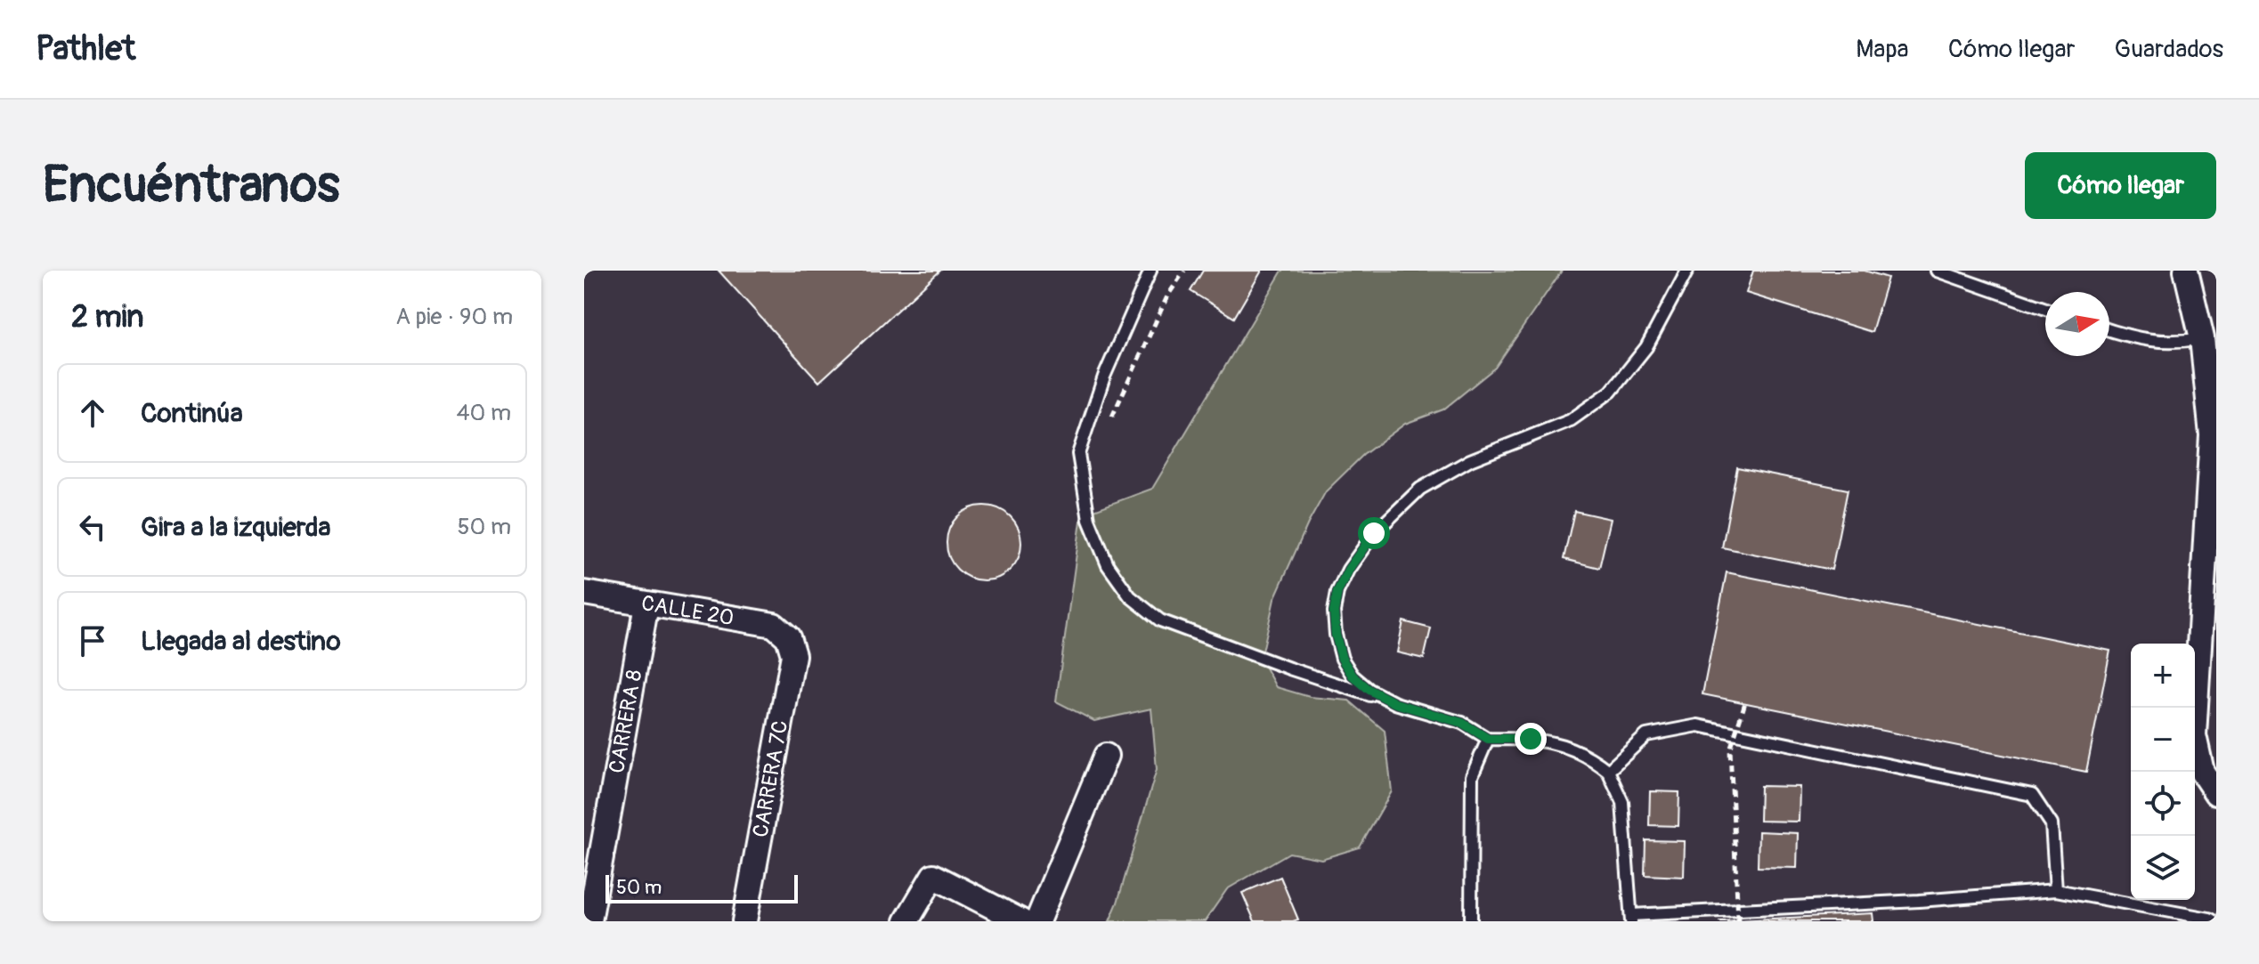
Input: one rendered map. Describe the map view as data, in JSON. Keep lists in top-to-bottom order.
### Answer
{
  "streets": {
    "street": ["CALLE 20", "CARRERA 8", "CARRERA 7C"]
  },
  "crossings": [
    ["CALLE 20", "CARRERA 8"],
    ["CALLE 20", "CARRERA 7C"]
  ],
  "scale_bar": "50 m",
  "north": "right",
  "page": {
    "header": "Pathlet",
    "nav": ["Mapa", "Cómo llegar", "Guardados"],
    "buttons": "Cómo llegar",
    "title": "Encuéntranos",
    "heading": ["2 min", "A pie · 90 m"],
    "list": [
      ["Continúa", "40 m"],
      ["Gira a la izquierda", "50 m"],
      "Llegada al destino"
    ],
    "map_buttons": ["+", "−"],
    "scale": "50 m"
  }
}
